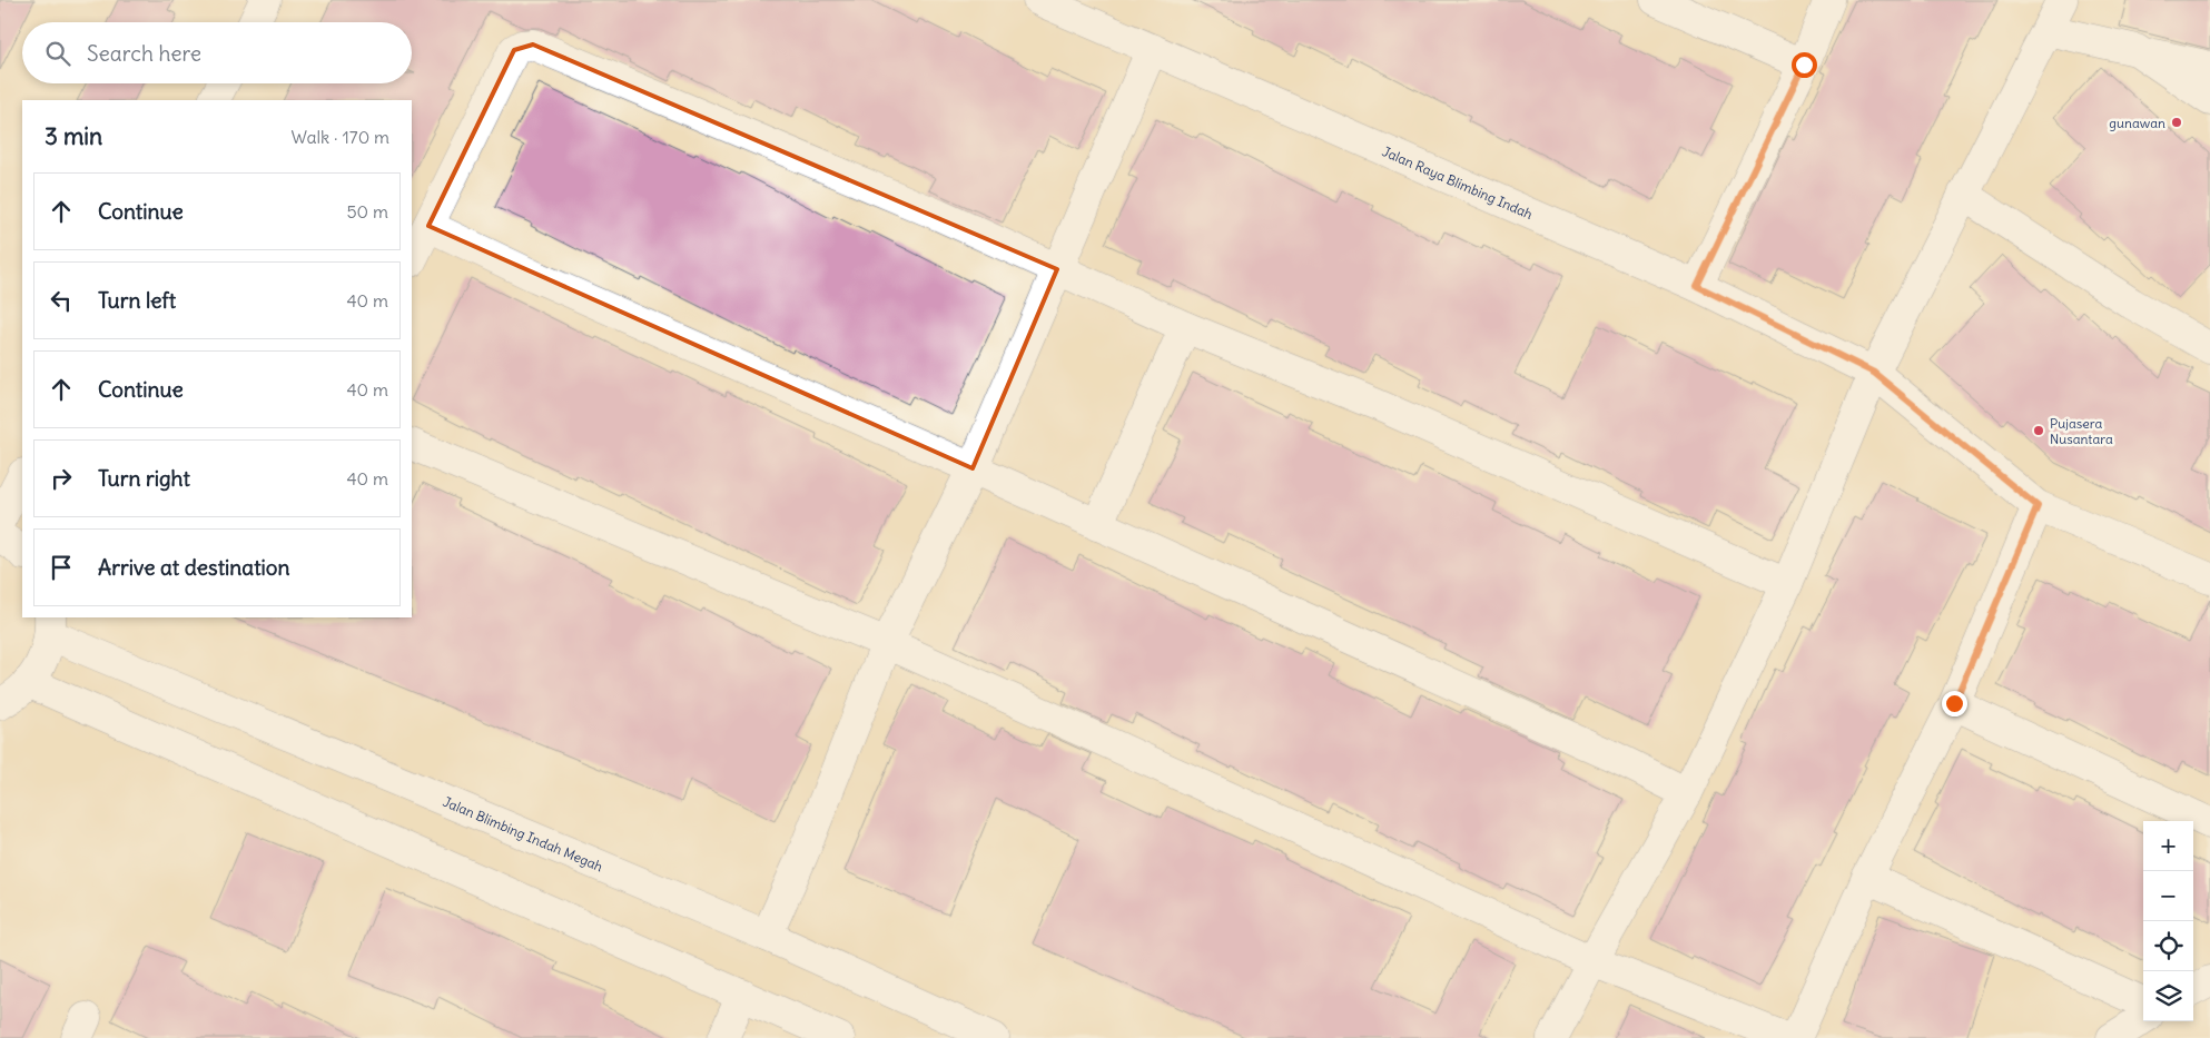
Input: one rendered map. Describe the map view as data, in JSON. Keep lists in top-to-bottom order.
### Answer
{
  "streets": {
    "street": ["Jalan Raya Blimbing Indah", "Jalan Blimbing Indah Megah"]
  },
  "places": ["gunawan", "Pujasera Nusantara"],
  "page": {
    "search": "Search here",
    "heading": ["3 min", "Walk · 170 m"],
    "list": [
      ["Continue", "50 m"],
      ["Turn left", "40 m"],
      ["Continue", "40 m"],
      ["Turn right", "40 m"],
      "Arrive at destination"
    ],
    "map_buttons": ["+", "−"]
  }
}
